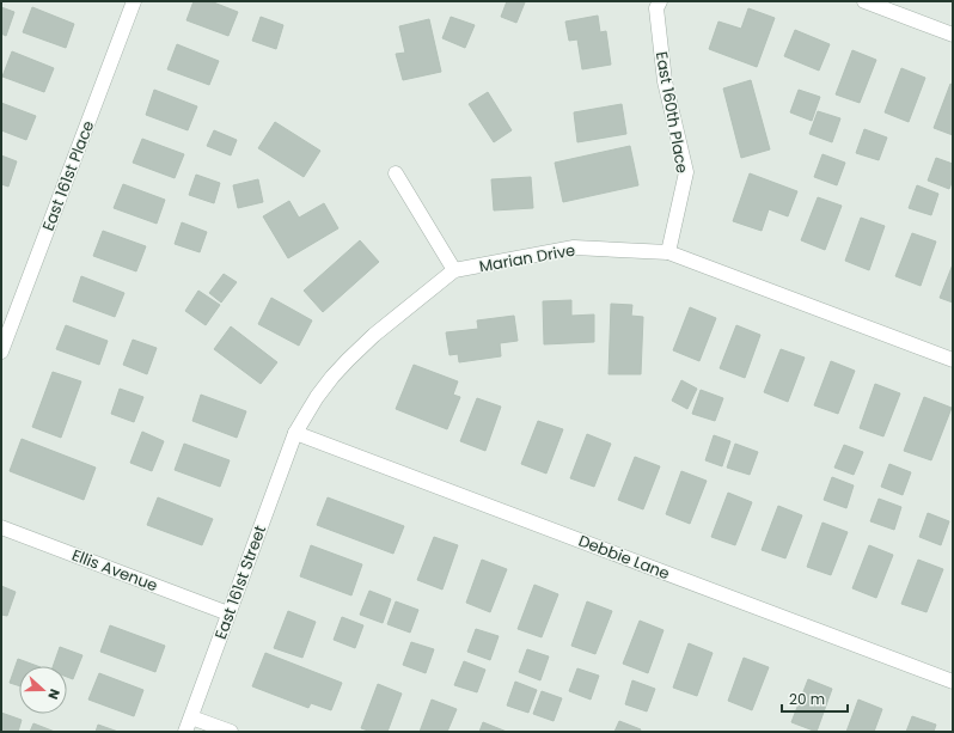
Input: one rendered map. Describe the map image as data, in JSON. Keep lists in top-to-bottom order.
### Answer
{
  "streets": {
    "street": [
      "East 160th Place",
      "East 161st Place",
      "Marian Drive",
      "Debbie Lane",
      "Ellis Avenue",
      "East 161st Street"
    ]
  },
  "crossings": [
    ["East 160th Place", "Marian Drive"],
    ["Marian Drive", "Debbie Lane"],
    ["Marian Drive", "East 161st Street"],
    ["Debbie Lane", "East 161st Street"],
    ["Ellis Avenue", "East 161st Street"]
  ],
  "scale_bar": "20 m",
  "north": "right"
}
